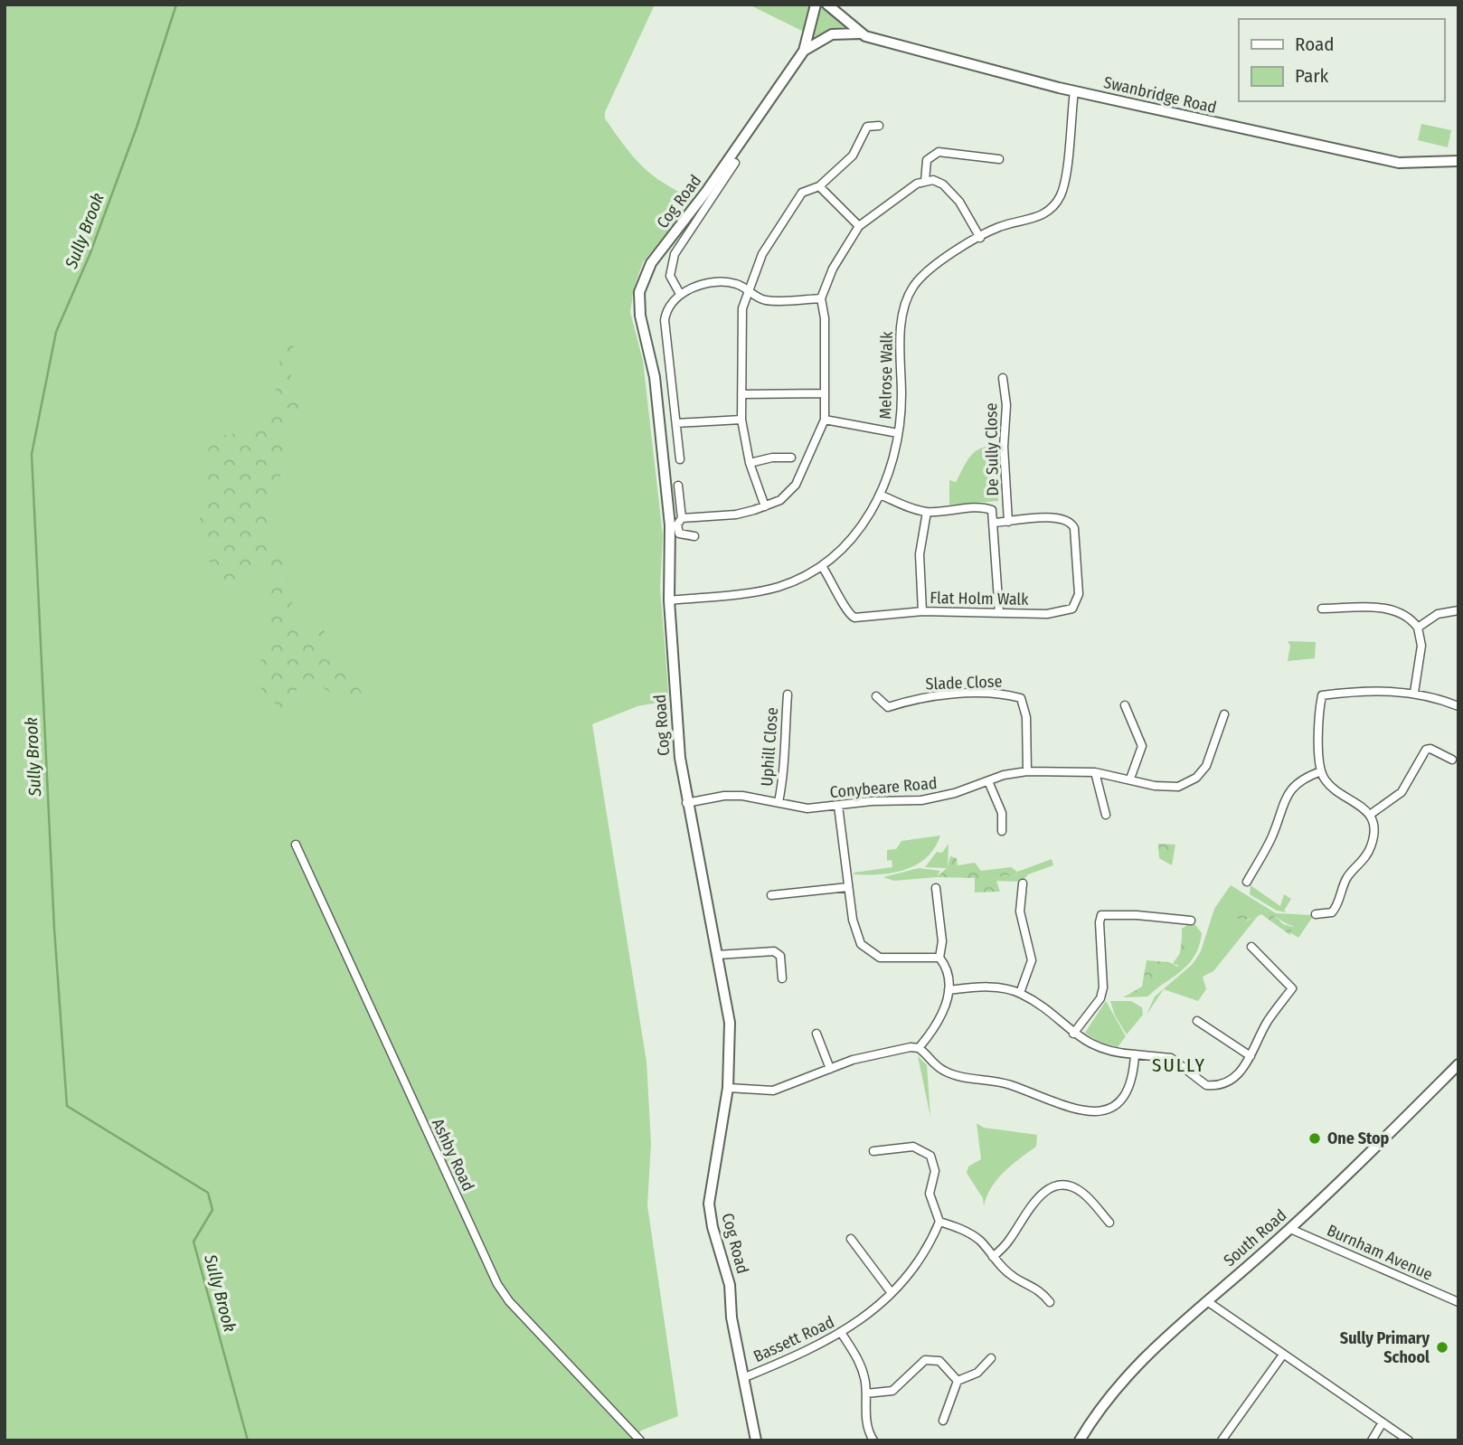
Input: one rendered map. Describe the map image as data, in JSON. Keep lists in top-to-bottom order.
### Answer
{
  "streets": {
    "street": [
      "Swanbridge Road",
      "Cog Road",
      "Melrose Walk",
      "De Sully Close",
      "Flat Holm Walk",
      "Slade Close",
      "Uphill Close",
      "Conybeare Road",
      "Ashby Road",
      "South Road",
      "Burnham Avenue",
      "Bassett Road"
    ]
  },
  "crossings": [
    ["Swanbridge Road", "Cog Road"],
    ["Swanbridge Road", "Melrose Walk"],
    ["Cog Road", "Melrose Walk"],
    ["Cog Road", "Conybeare Road"],
    ["Cog Road", "Bassett Road"],
    ["Melrose Walk", "Flat Holm Walk"],
    ["De Sully Close", "Flat Holm Walk"],
    ["Slade Close", "Conybeare Road"],
    ["Uphill Close", "Conybeare Road"],
    ["South Road", "Burnham Avenue"]
  ],
  "districts": ["SULLY"],
  "water": ["Sully Brook"],
  "places": ["One Stop", "Sully Primary School"],
  "legend": ["Road", "Park"]
}
